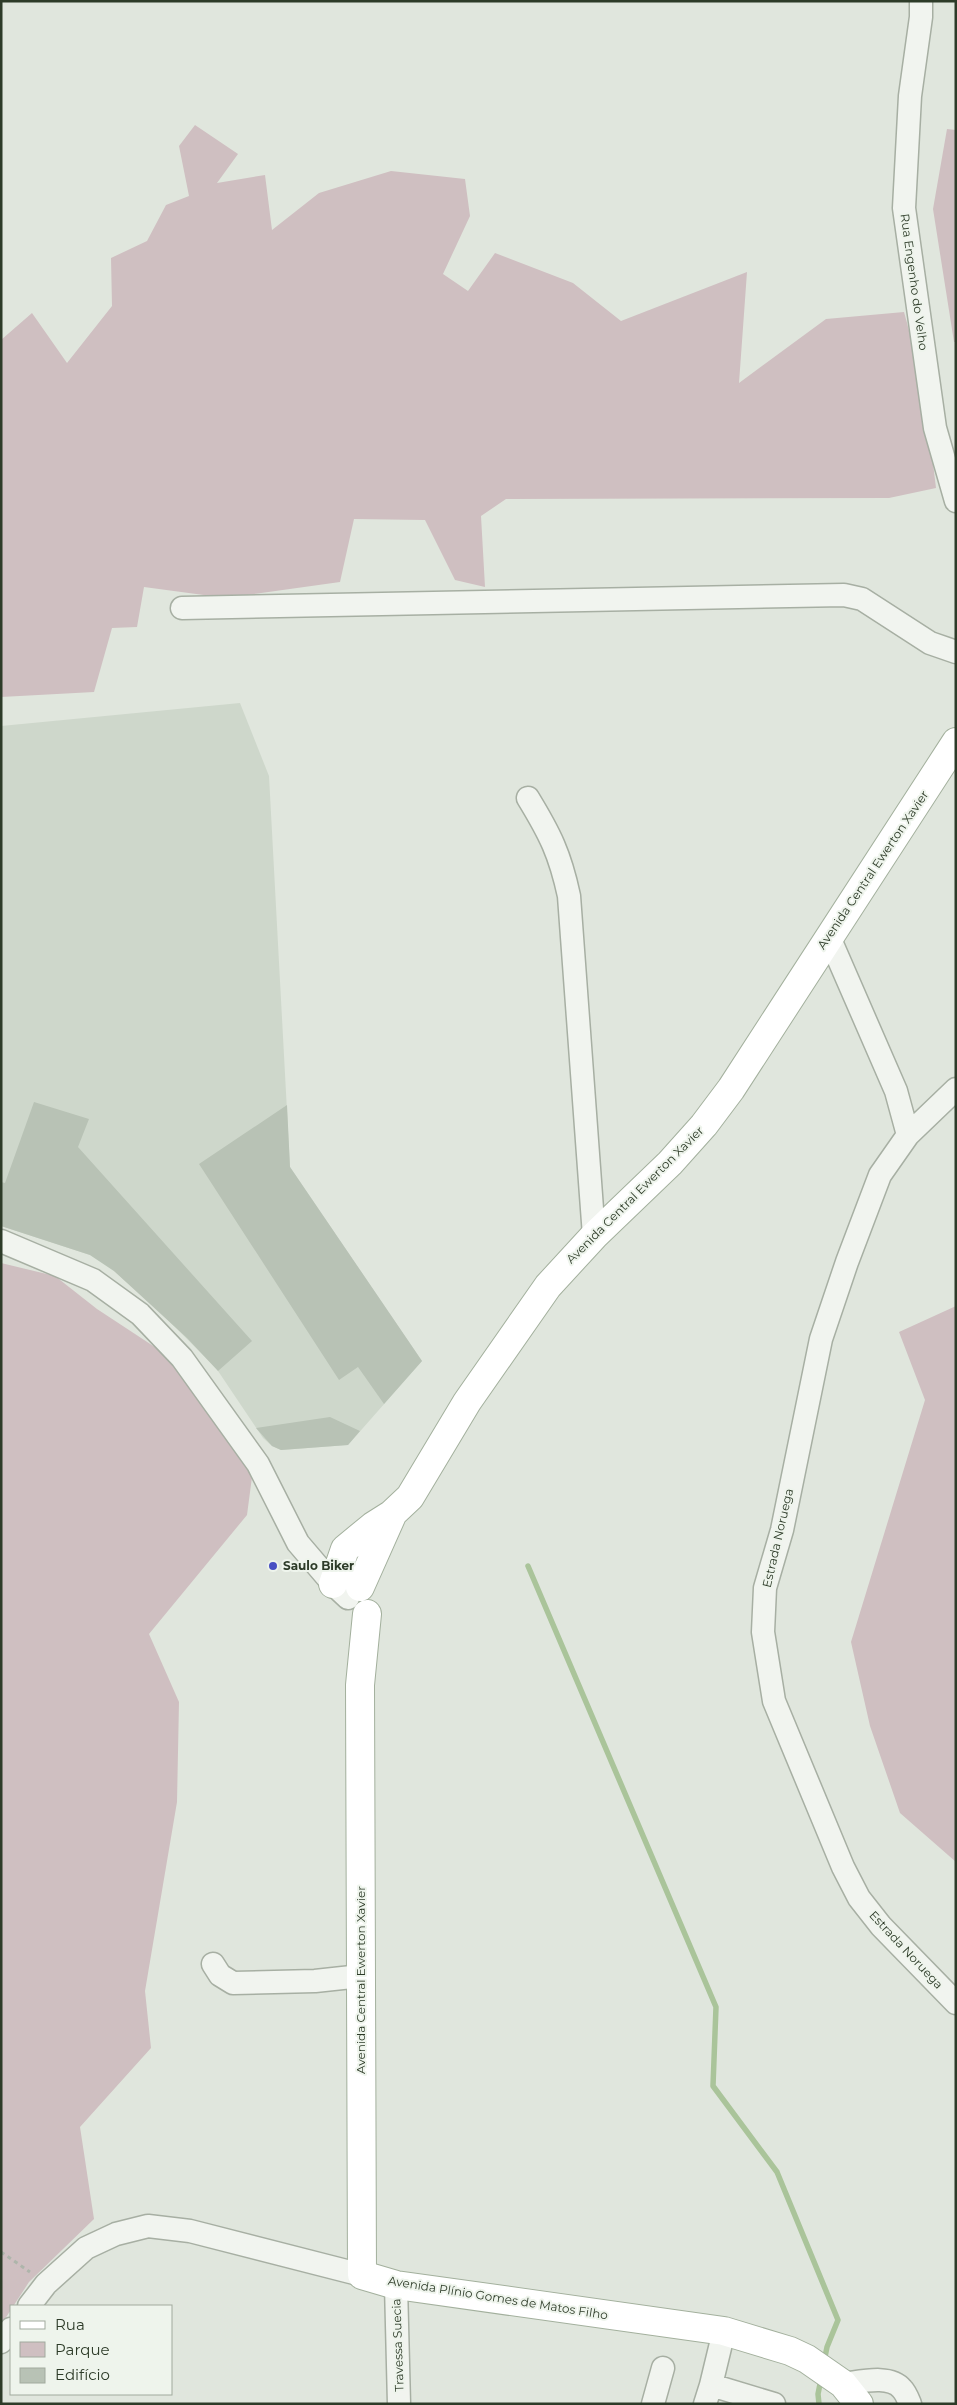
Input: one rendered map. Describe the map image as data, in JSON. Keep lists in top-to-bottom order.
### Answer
{
  "streets": {
    "main road": ["Avenida Central Ewerton Xavier", "Avenida Plínio Gomes de Matos Filho"],
    "street": ["Rua Engenho do Velho", "Estrada Noruega", "Travessa Suecia"]
  },
  "crossings": [
    ["Avenida Central Ewerton Xavier", "Avenida Plínio Gomes de Matos Filho"],
    ["Avenida Plínio Gomes de Matos Filho", "Travessa Suecia"]
  ],
  "places": ["Saulo Biker"],
  "legend": ["Rua", "Parque", "Edifício"]
}
